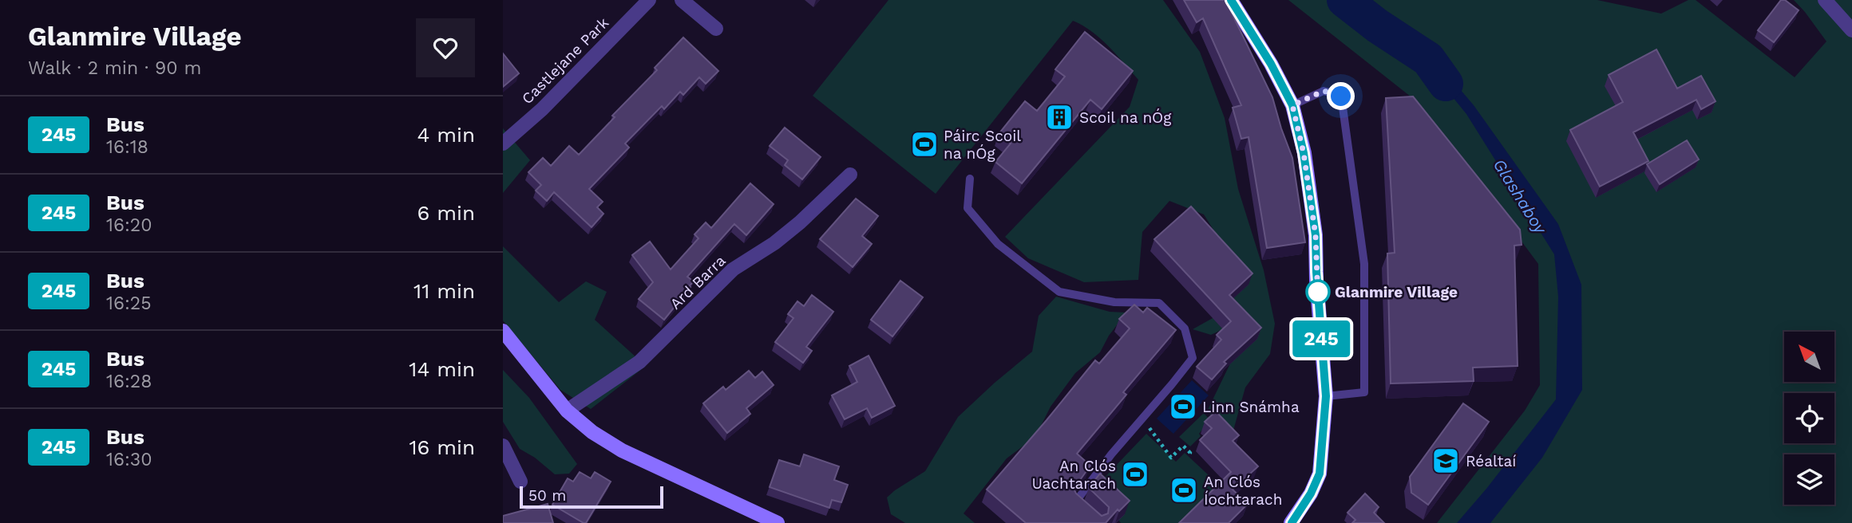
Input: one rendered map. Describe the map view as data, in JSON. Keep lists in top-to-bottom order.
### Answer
{
  "streets": {
    "street": ["Castlejane Park", "Ard Barra"]
  },
  "water": ["Glashaboy"],
  "places": {
    "building": ["Scoil na nÓg"],
    "sports": [
      "Páirc Scoil na nÓg",
      "Linn Snámha",
      "An Clós Uachtarach",
      "An Clós Íochtarach"
    ],
    "other": ["Glanmire Village"],
    "school or university": ["Réaltaí"]
  },
  "lines": ["bus line 245"],
  "scale_bar": "50 m",
  "north": "top left",
  "page": {
    "heading": ["Glanmire Village", "Walk · 2 min · 90 m"],
    "on_map": "245",
    "list": [
      {
        "mark": "245",
        "name": "Bus",
        "note": "16:18",
        "value": "4 min"
      },
      {
        "mark": "245",
        "name": "Bus",
        "note": "16:20",
        "value": "6 min"
      },
      {
        "mark": "245",
        "name": "Bus",
        "note": "16:25",
        "value": "11 min"
      },
      {
        "mark": "245",
        "name": "Bus",
        "note": "16:28",
        "value": "14 min"
      },
      {
        "mark": "245",
        "name": "Bus",
        "note": "16:30",
        "value": "16 min"
      }
    ],
    "scale": "50 m"
  }
}
